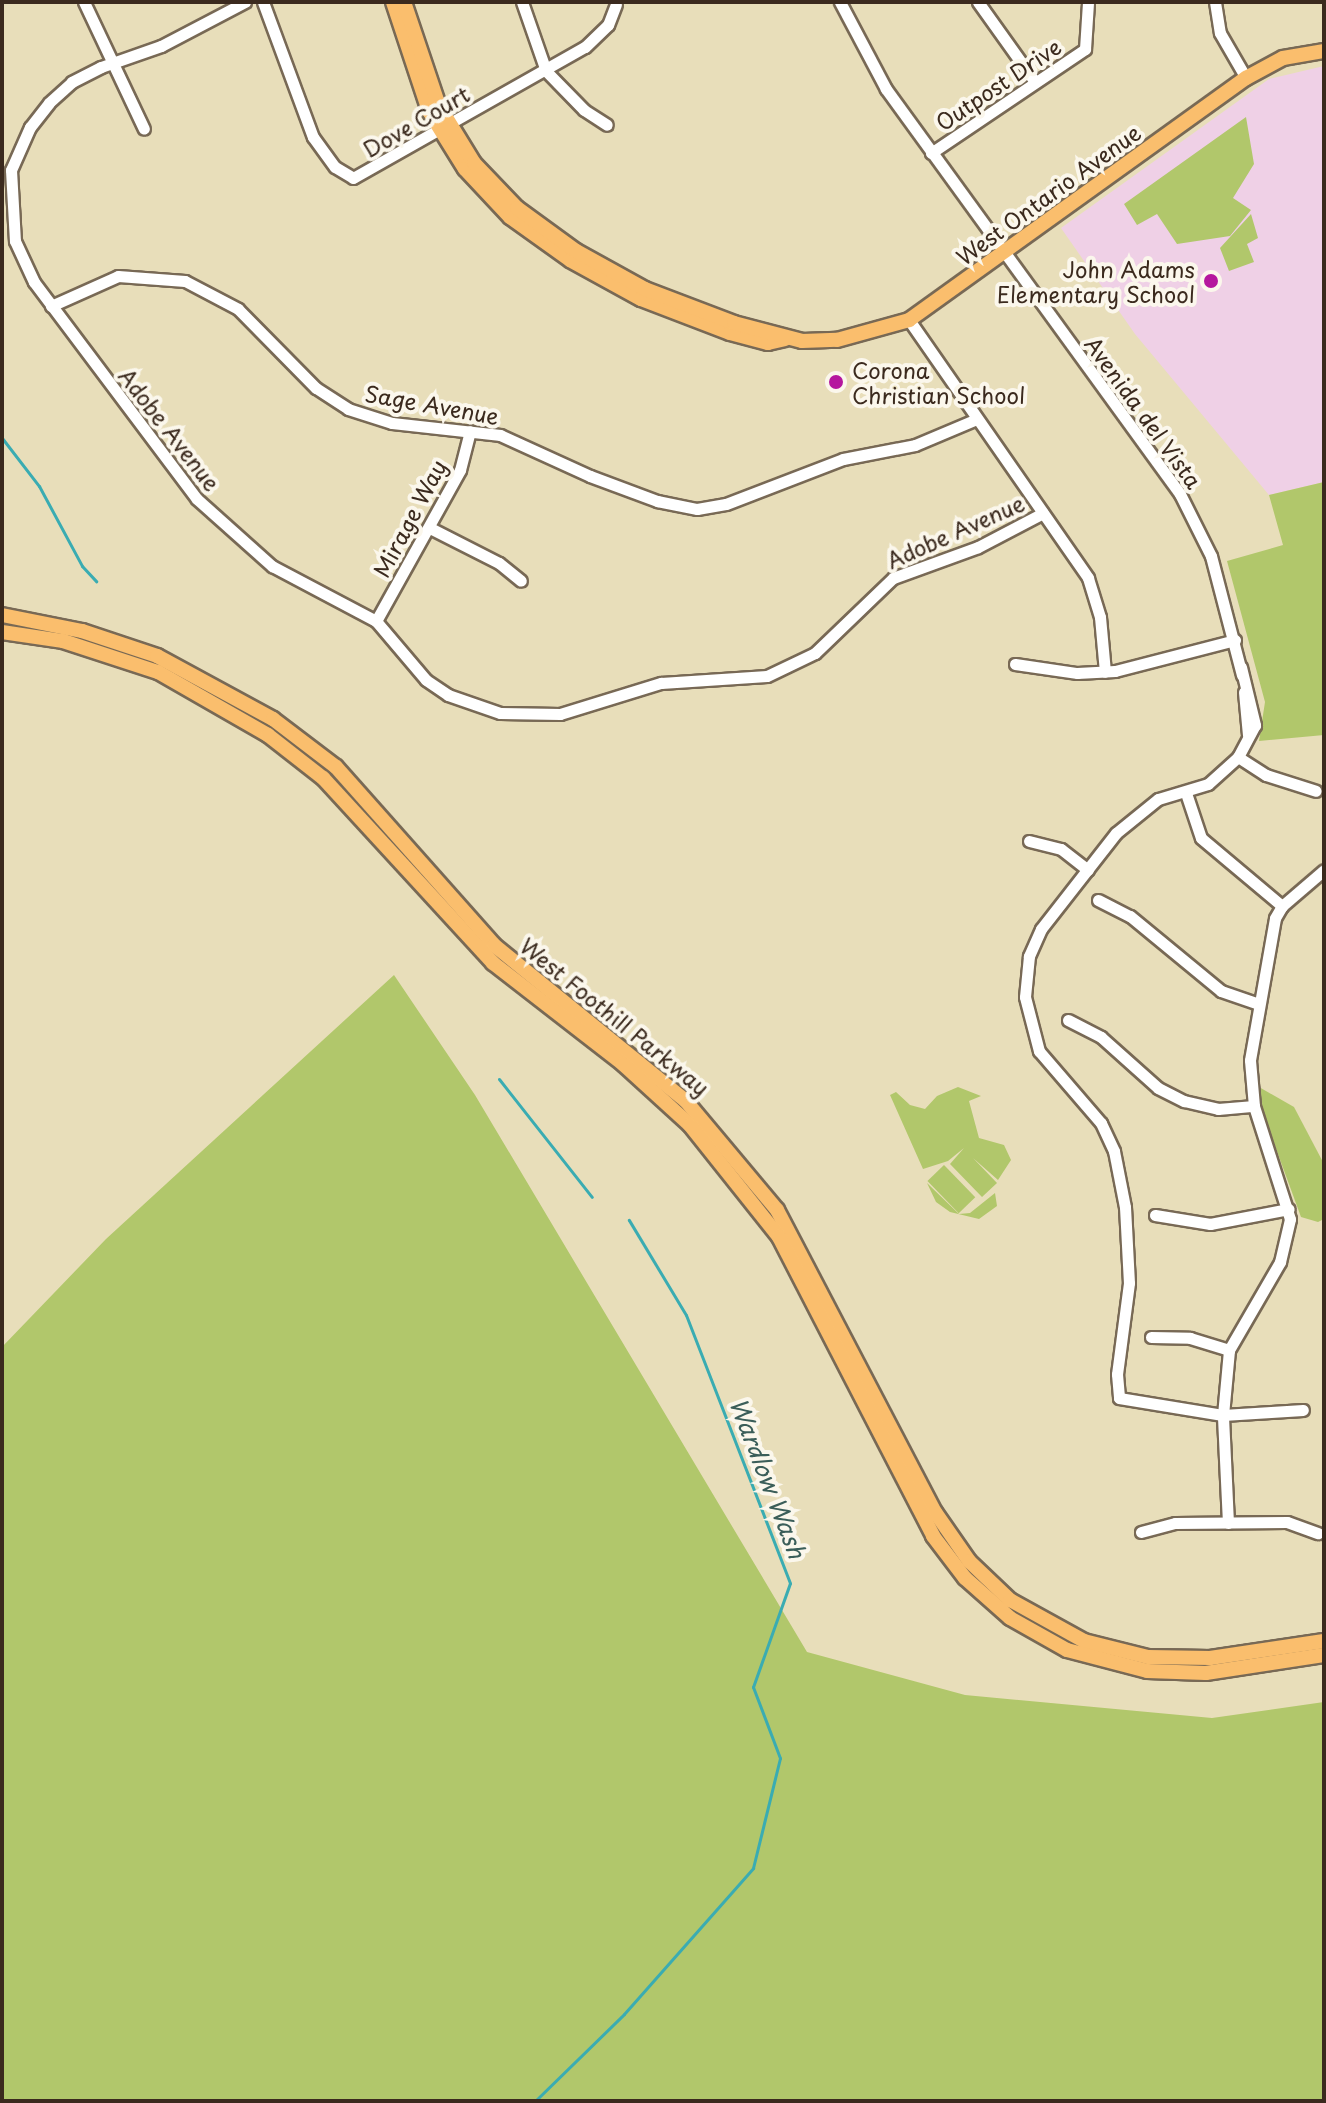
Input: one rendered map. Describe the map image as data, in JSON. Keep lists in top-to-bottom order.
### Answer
{
  "streets": {
    "main road": ["West Ontario Avenue", "West Foothill Parkway"],
    "street": [
      "Outpost Drive",
      "Dove Court",
      "Sage Avenue",
      "Avenida del Vista",
      "Adobe Avenue",
      "Mirage Way"
    ]
  },
  "crossings": [
    ["Outpost Drive", "Avenida del Vista"],
    ["Dove Court", "West Ontario Avenue"],
    ["West Ontario Avenue", "Avenida del Vista"],
    ["Sage Avenue", "Adobe Avenue"],
    ["Sage Avenue", "Mirage Way"],
    ["Adobe Avenue", "Mirage Way"]
  ],
  "water": ["Wardlow Wash"],
  "places": ["John Adams Elementary School", "Corona Christian School"]
}
